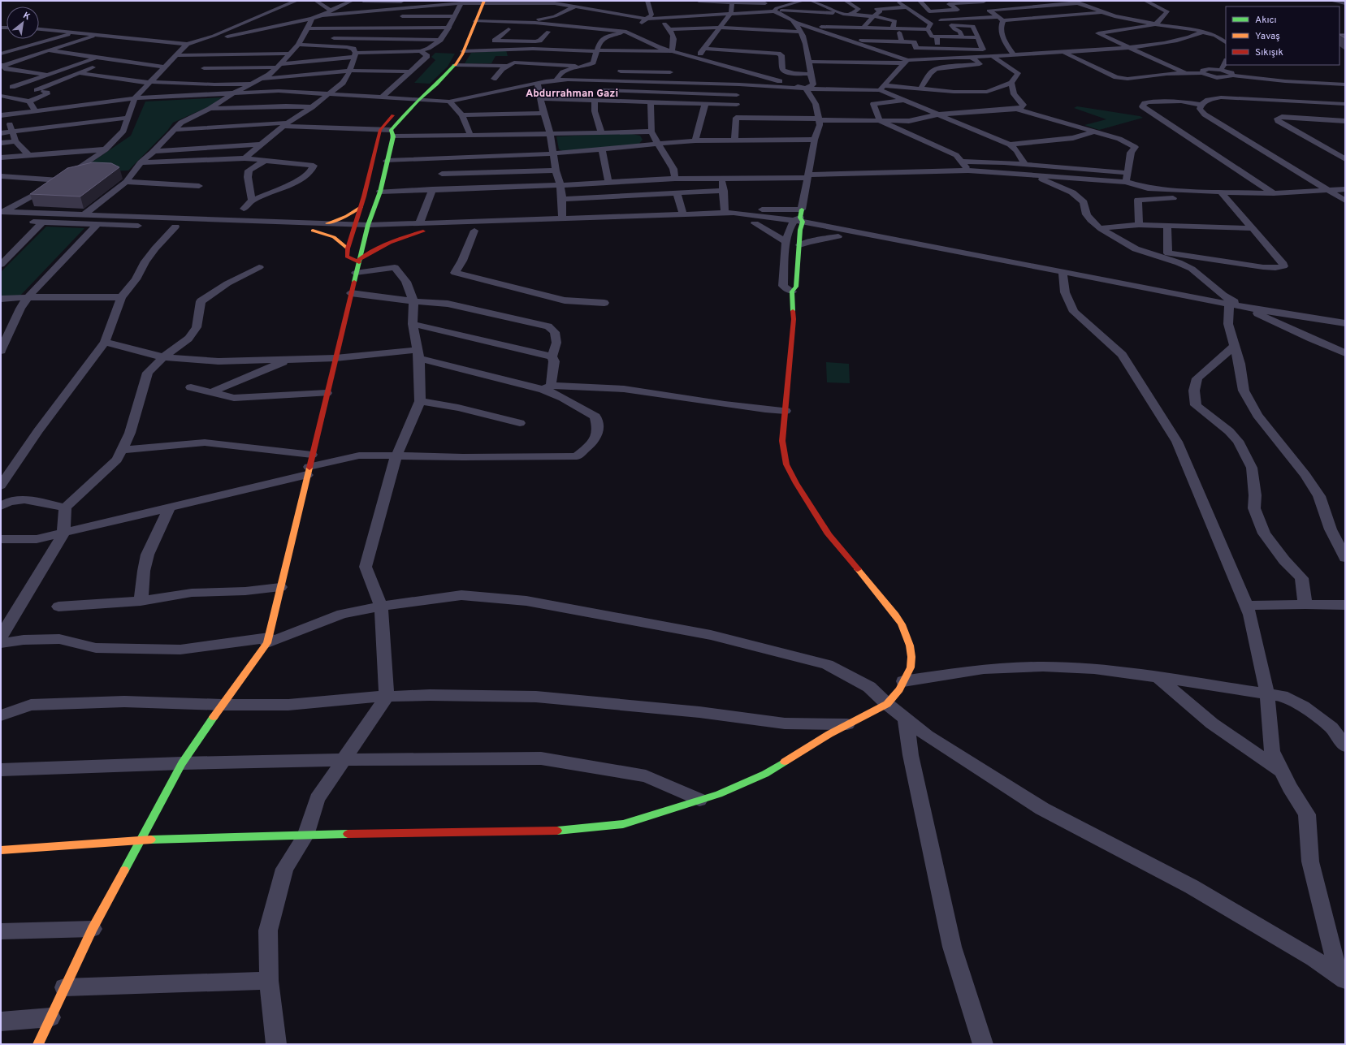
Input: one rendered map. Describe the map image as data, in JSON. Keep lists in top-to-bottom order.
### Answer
{
  "districts": ["Abdurrahman Gazi"],
  "legend": ["Akıcı", "Yavaş", "Sıkışık"],
  "north": "top right"
}
